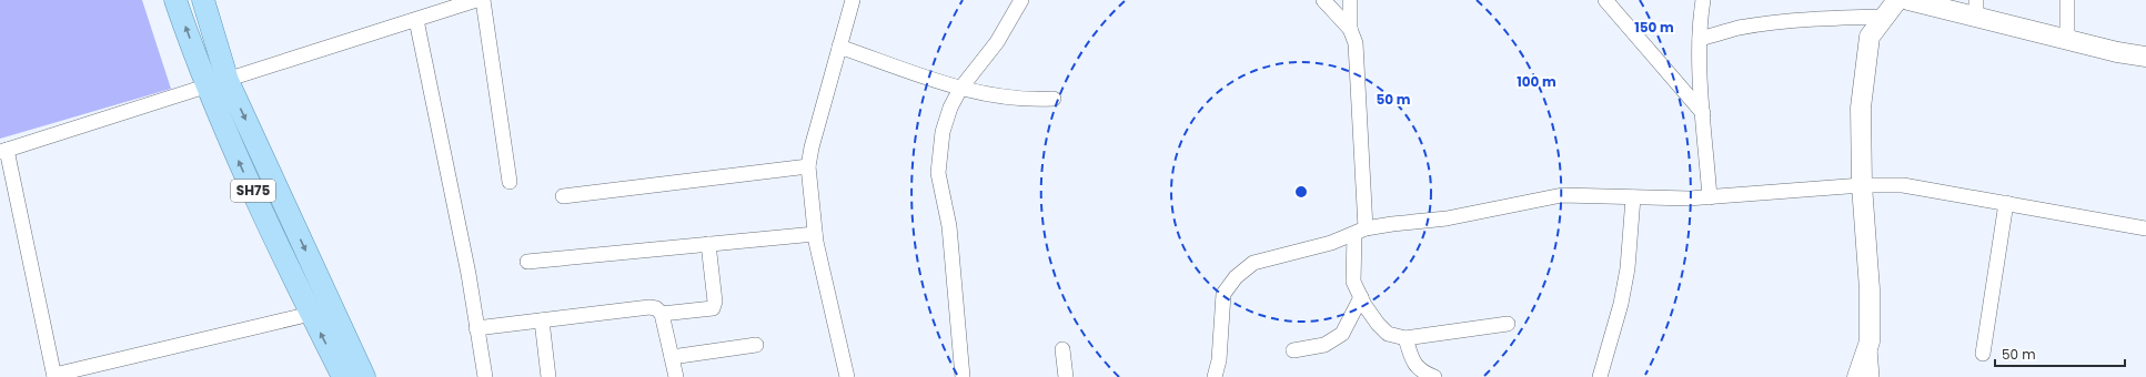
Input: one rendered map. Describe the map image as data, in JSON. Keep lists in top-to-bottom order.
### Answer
{
  "streets": {
    "main road": ["SH75"]
  },
  "scale_bar": "50 m",
  "rings": ["150 m", "100 m", "50 m"]
}
